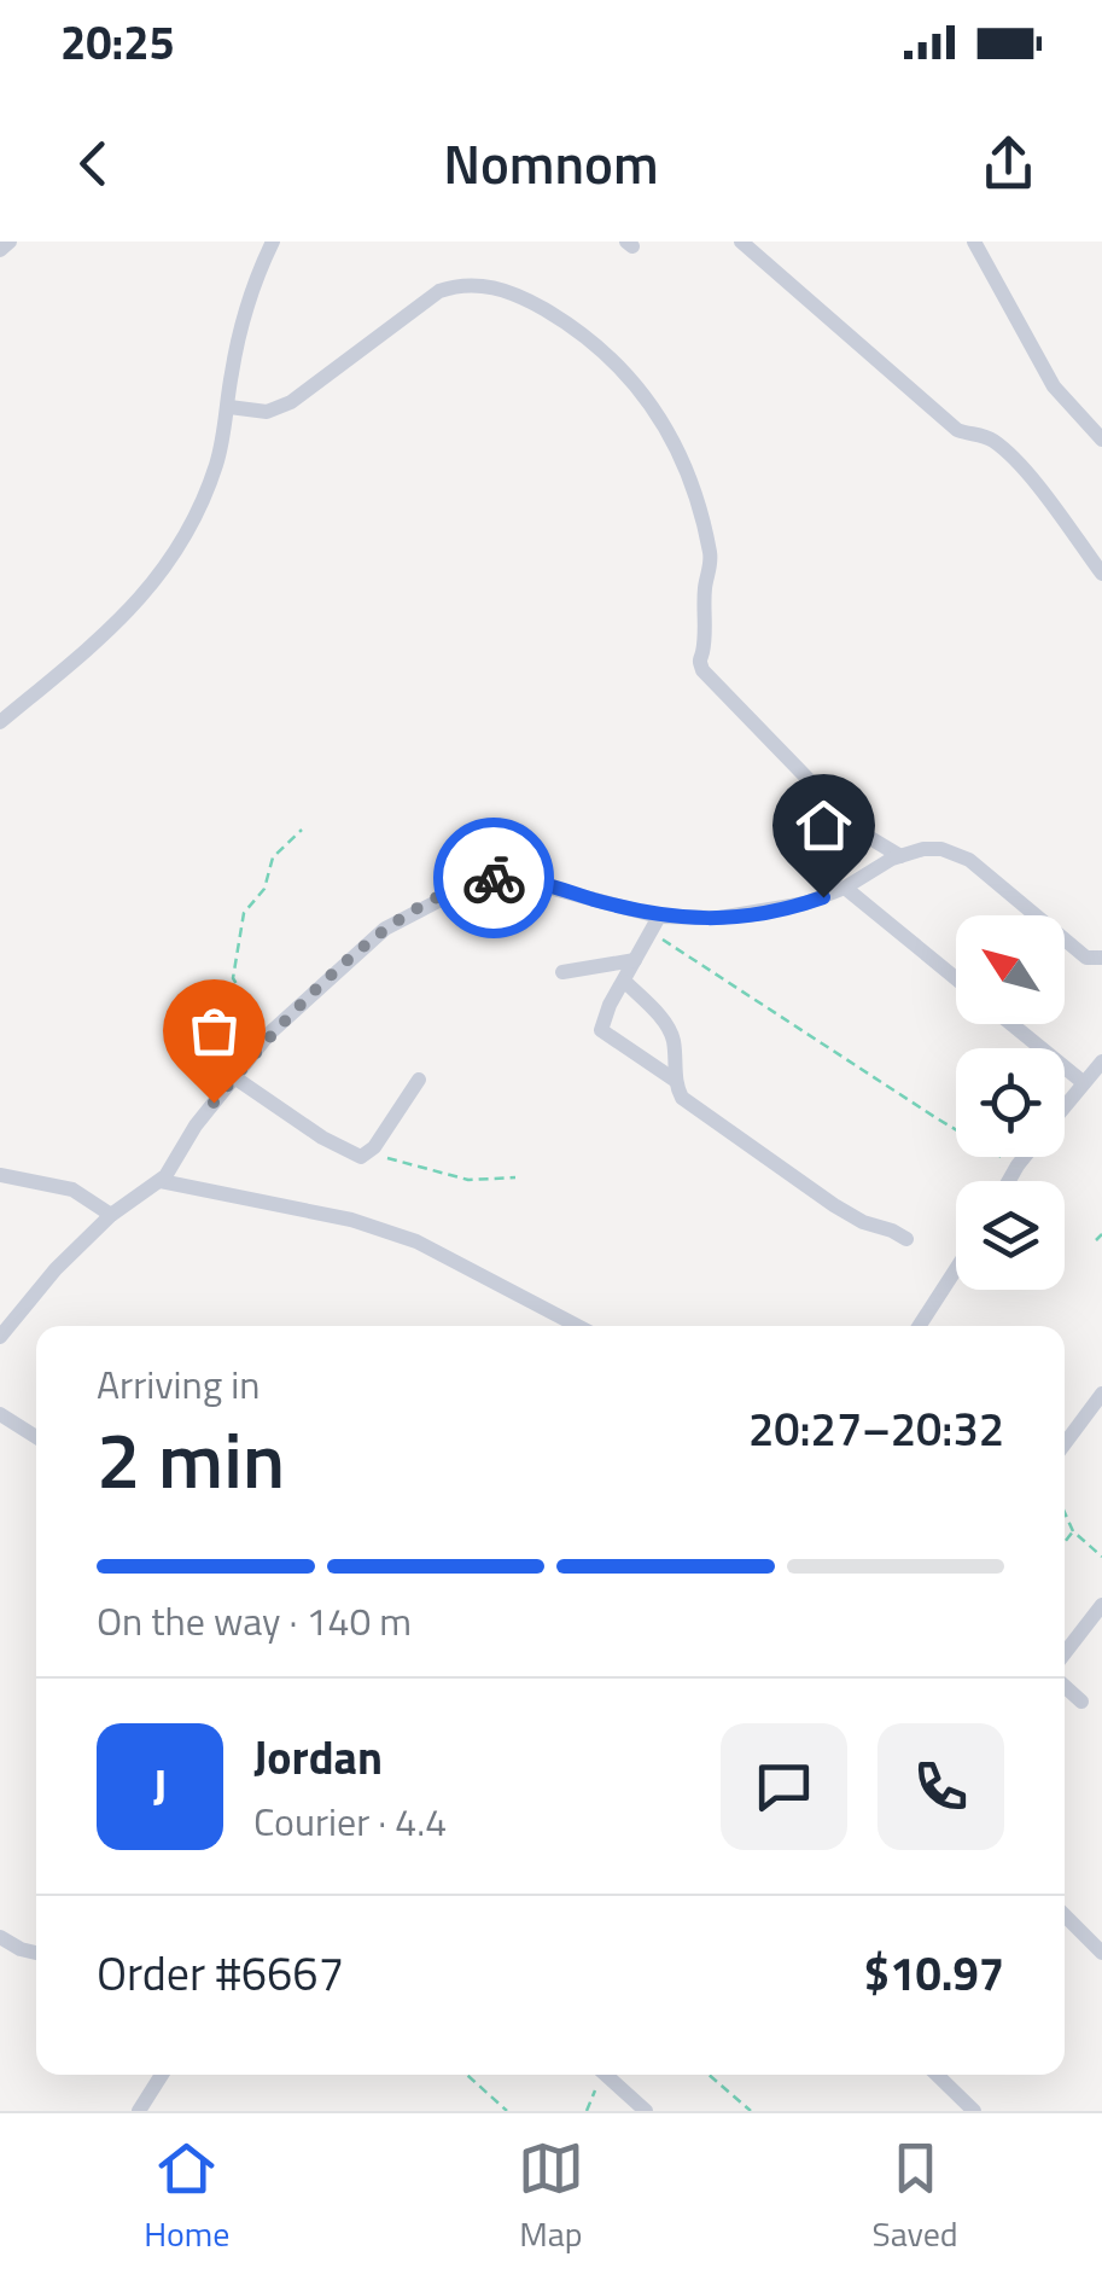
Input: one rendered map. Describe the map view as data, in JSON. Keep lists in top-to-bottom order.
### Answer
{
  "north": "top left",
  "page": {
    "status": "20:25",
    "header": "Nomnom",
    "heading": ["2 min", "Arriving in", "20:27–20:32"],
    "panel": [
      "Jordan",
      "Courier · 4.4",
      "Order #6667",
      "$10.97"
    ],
    "bar": "On the way · 140 m",
    "round": "J",
    "tabs": ["Home", "Map", "Saved"]
  }
}
